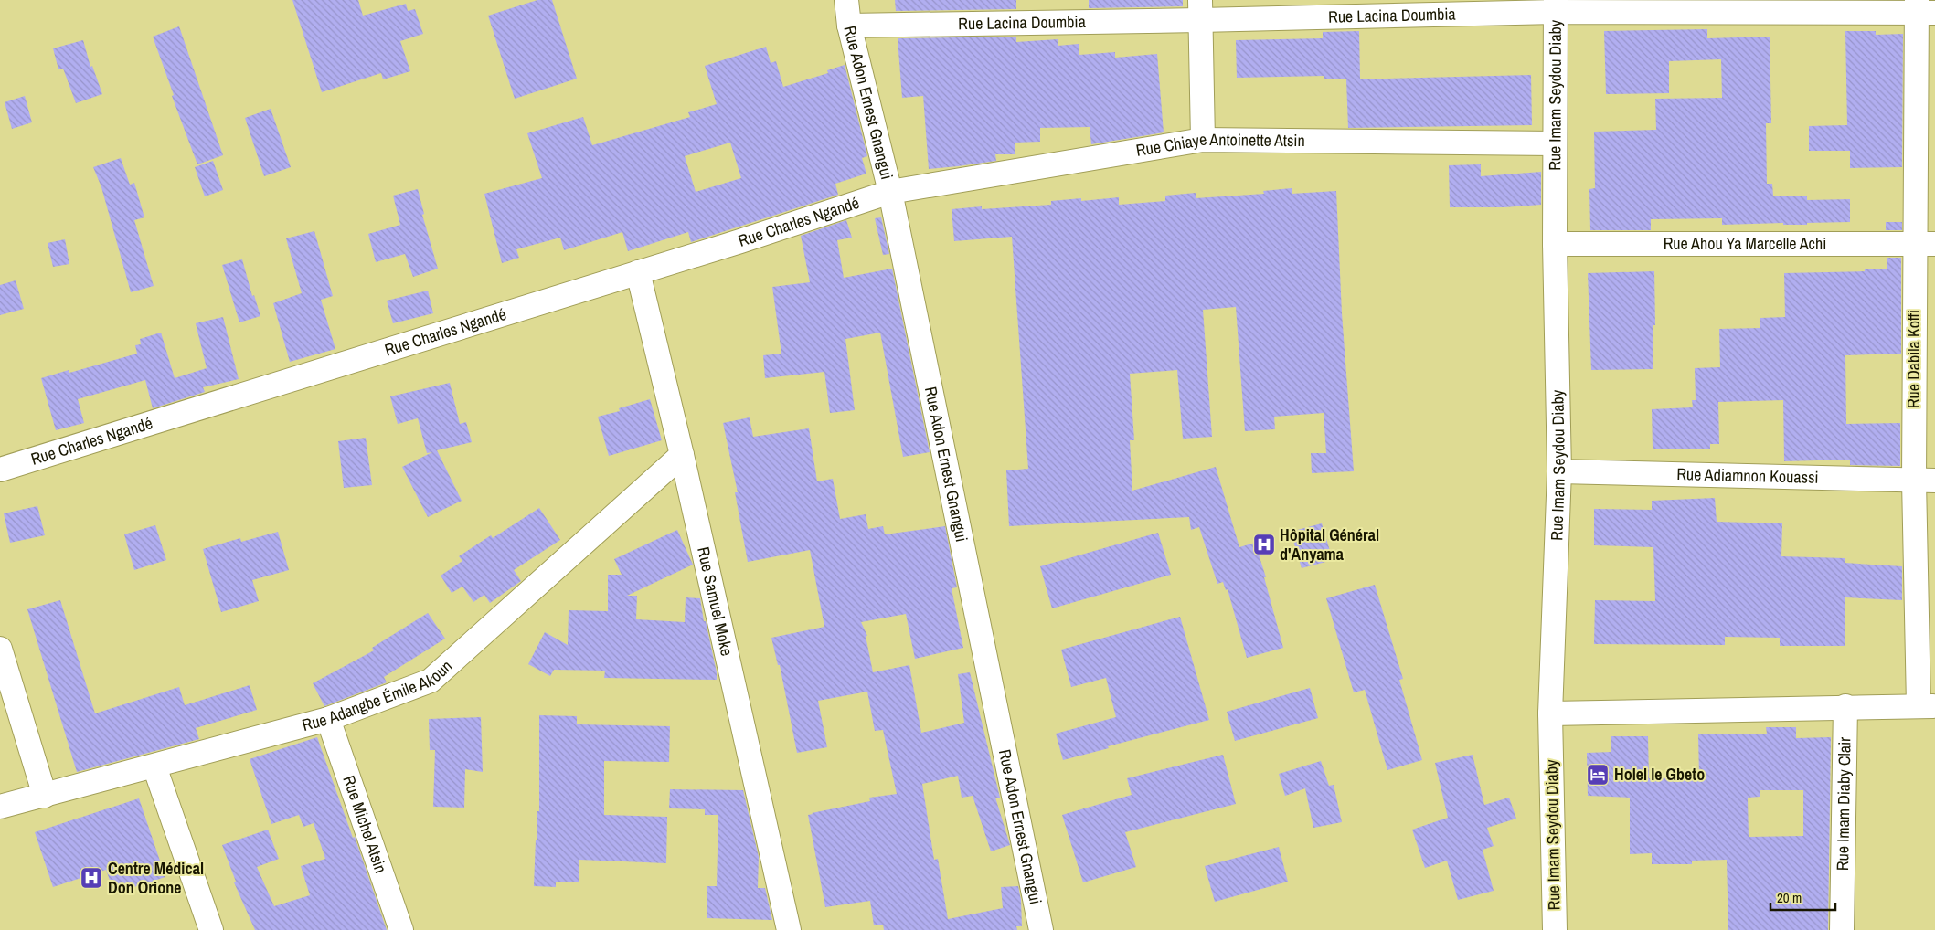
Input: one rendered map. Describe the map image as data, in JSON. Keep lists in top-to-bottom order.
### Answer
{
  "streets": {
    "street": [
      "Rue Lacina Doumbia",
      "Rue Imam Seydou Diaby",
      "Rue Adon Ernest Gnangui",
      "Rue Chiaye Antoinette Atsin",
      "Rue Charles Ngandé",
      "Rue Ahou Ya Marcelle Achi",
      "Rue Dabila Koffi",
      "Rue Adiamnon Kouassi",
      "Rue Samuel Moke",
      "Rue Adangbe Émile Akoun",
      "Rue Imam Diaby Clair",
      "Rue Michel Atsin"
    ]
  },
  "crossings": [
    ["Rue Lacina Doumbia", "Rue Imam Seydou Diaby"],
    ["Rue Lacina Doumbia", "Rue Adon Ernest Gnangui"],
    ["Rue Lacina Doumbia", "Rue Dabila Koffi"],
    ["Rue Imam Seydou Diaby", "Rue Chiaye Antoinette Atsin"],
    ["Rue Imam Seydou Diaby", "Rue Ahou Ya Marcelle Achi"],
    ["Rue Imam Seydou Diaby", "Rue Adiamnon Kouassi"],
    ["Rue Adon Ernest Gnangui", "Rue Chiaye Antoinette Atsin"],
    ["Rue Adon Ernest Gnangui", "Rue Charles Ngandé"],
    ["Rue Chiaye Antoinette Atsin", "Rue Charles Ngandé"],
    ["Rue Charles Ngandé", "Rue Samuel Moke"],
    ["Rue Ahou Ya Marcelle Achi", "Rue Dabila Koffi"],
    ["Rue Dabila Koffi", "Rue Adiamnon Kouassi"],
    ["Rue Samuel Moke", "Rue Adangbe Émile Akoun"],
    ["Rue Adangbe Émile Akoun", "Rue Michel Atsin"]
  ],
  "places": {
    "hospital": ["Hôpital Général d'Anyama", "Centre Médical Don Orione"],
    "hotel": ["Holel le Gbeto"]
  },
  "scale_bar": "20 m"
}
